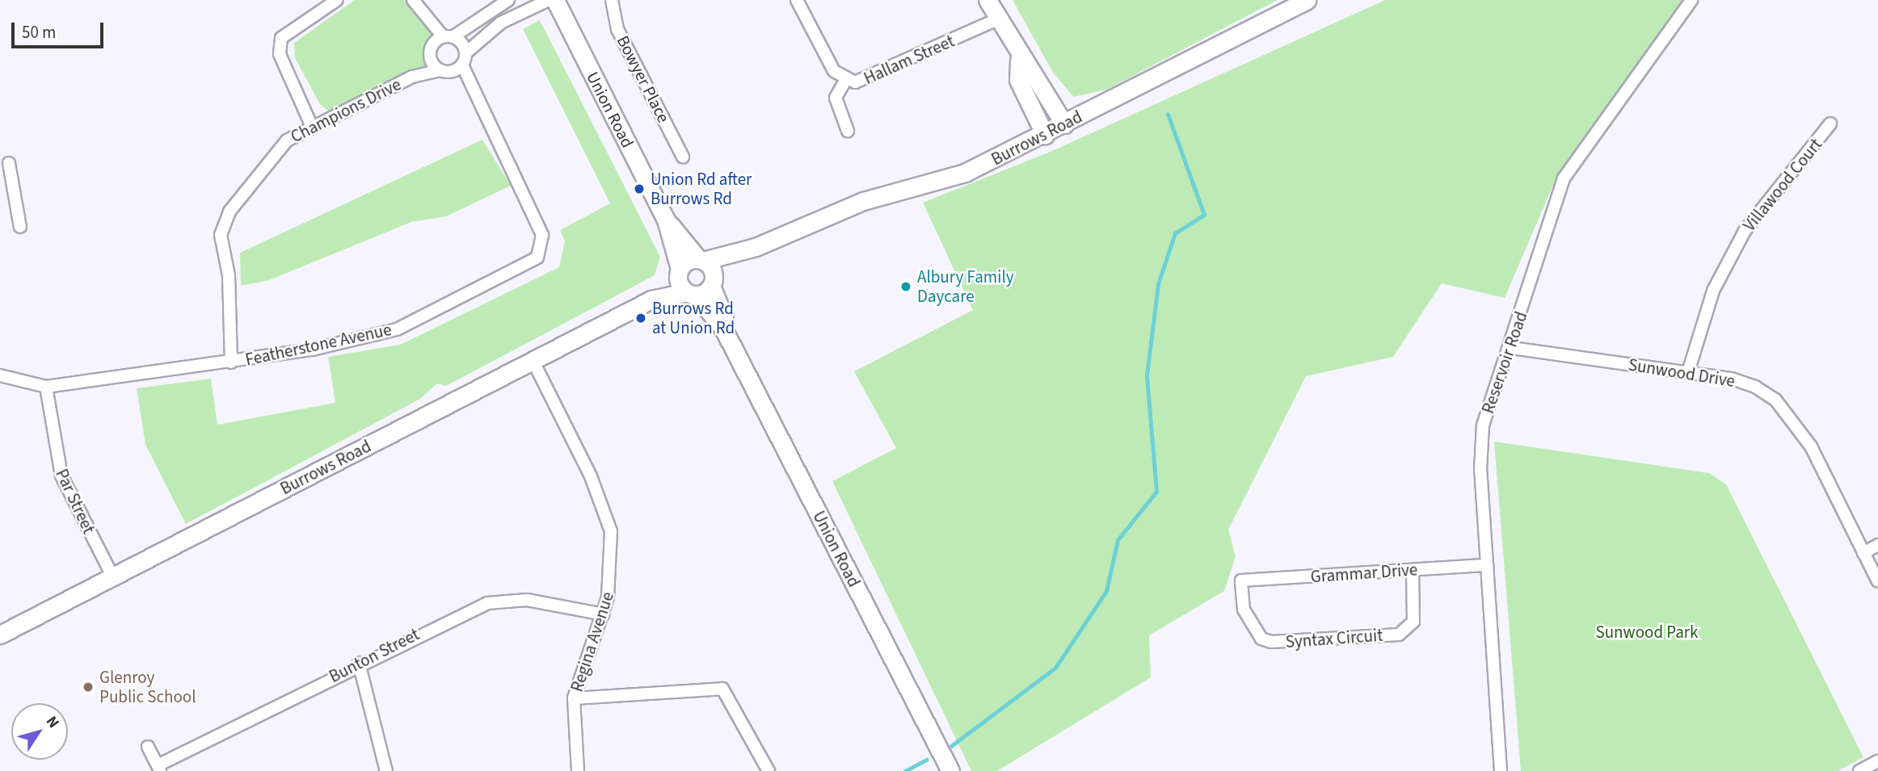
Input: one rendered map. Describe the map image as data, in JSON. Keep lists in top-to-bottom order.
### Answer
{
  "streets": {
    "main road": ["Union Road", "Burrows Road"],
    "street": [
      "Hallam Street",
      "Bowyer Place",
      "Champions Drive",
      "Villawood Court",
      "Featherstone Avenue",
      "Reservoir Road",
      "Sunwood Drive",
      "Par Street",
      "Grammar Drive",
      "Syntax Circuit",
      "Regina Avenue",
      "Bunton Street"
    ]
  },
  "crossings": [
    ["Union Road", "Burrows Road"],
    ["Champions Drive", "Featherstone Avenue"],
    ["Burrows Road", "Par Street"],
    ["Burrows Road", "Regina Avenue"],
    ["Villawood Court", "Sunwood Drive"],
    ["Featherstone Avenue", "Par Street"],
    ["Reservoir Road", "Sunwood Drive"],
    ["Reservoir Road", "Grammar Drive"],
    ["Grammar Drive", "Syntax Circuit"],
    ["Regina Avenue", "Bunton Street"]
  ],
  "parks": ["Sunwood Park"],
  "places": [
    "Union Rd after Burrows Rd",
    "Albury Family Daycare",
    "Burrows Rd at Union Rd",
    "Glenroy Public School"
  ],
  "scale_bar": "50 m",
  "north": "top right"
}
